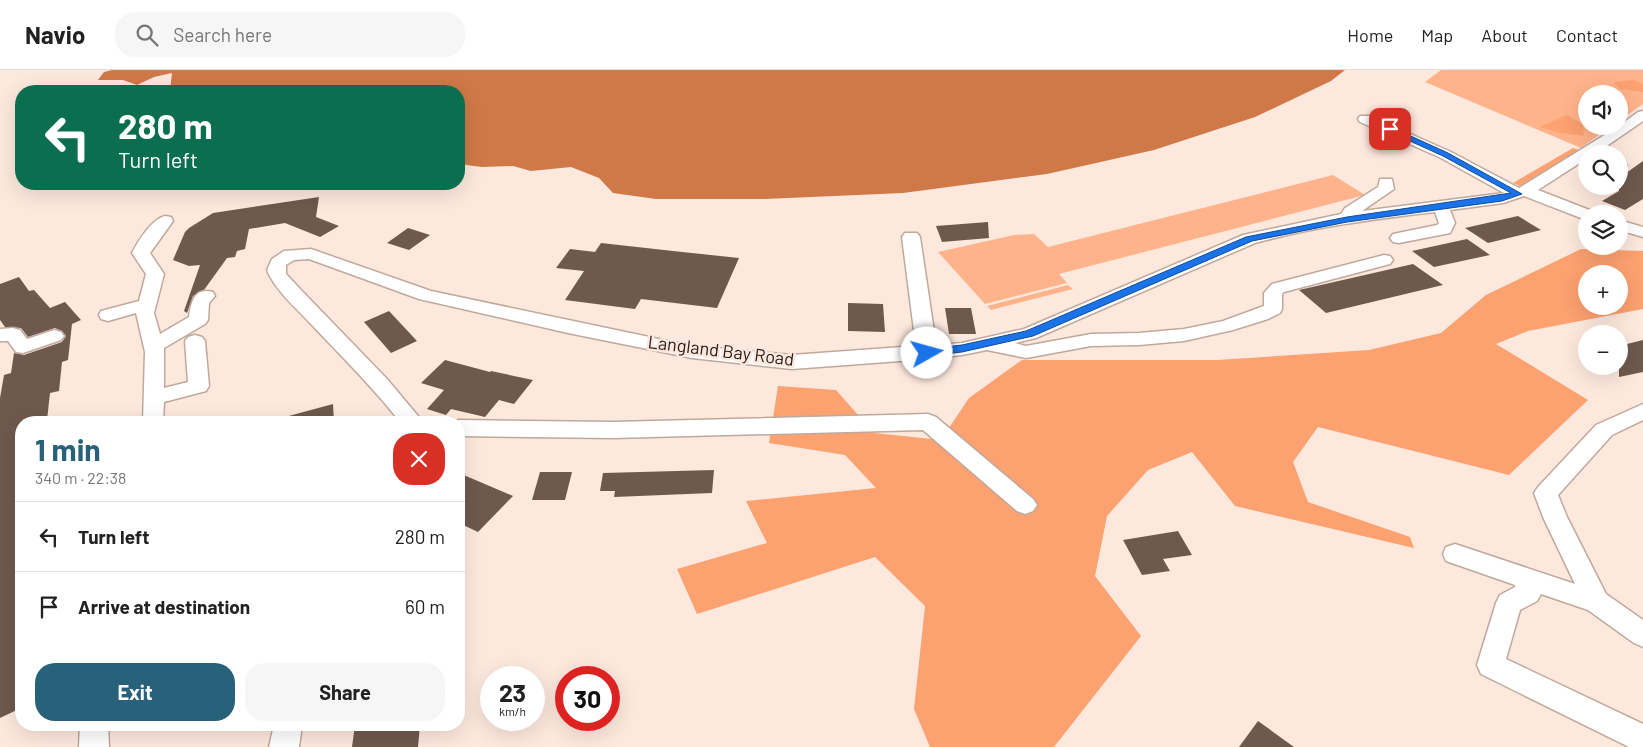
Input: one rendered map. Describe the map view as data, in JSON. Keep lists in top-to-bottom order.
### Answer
{
  "streets": {
    "street": ["Langland Bay Road"]
  },
  "page": {
    "header": "Navio",
    "search": "Search here",
    "nav": [
      "Home",
      "Map",
      "About",
      "Contact"
    ],
    "map_buttons": ["+", "−"],
    "turn": ["280 m", "Turn left"],
    "heading": ["1 min", "340 m · 22:38"],
    "list": [
      {
        "name": "Turn left",
        "value": "280 m"
      },
      {
        "name": "Arrive at destination",
        "value": "60 m"
      }
    ],
    "buttons": ["Exit", "Share"],
    "speed": "23 km/h",
    "limit": "30"
  }
}
